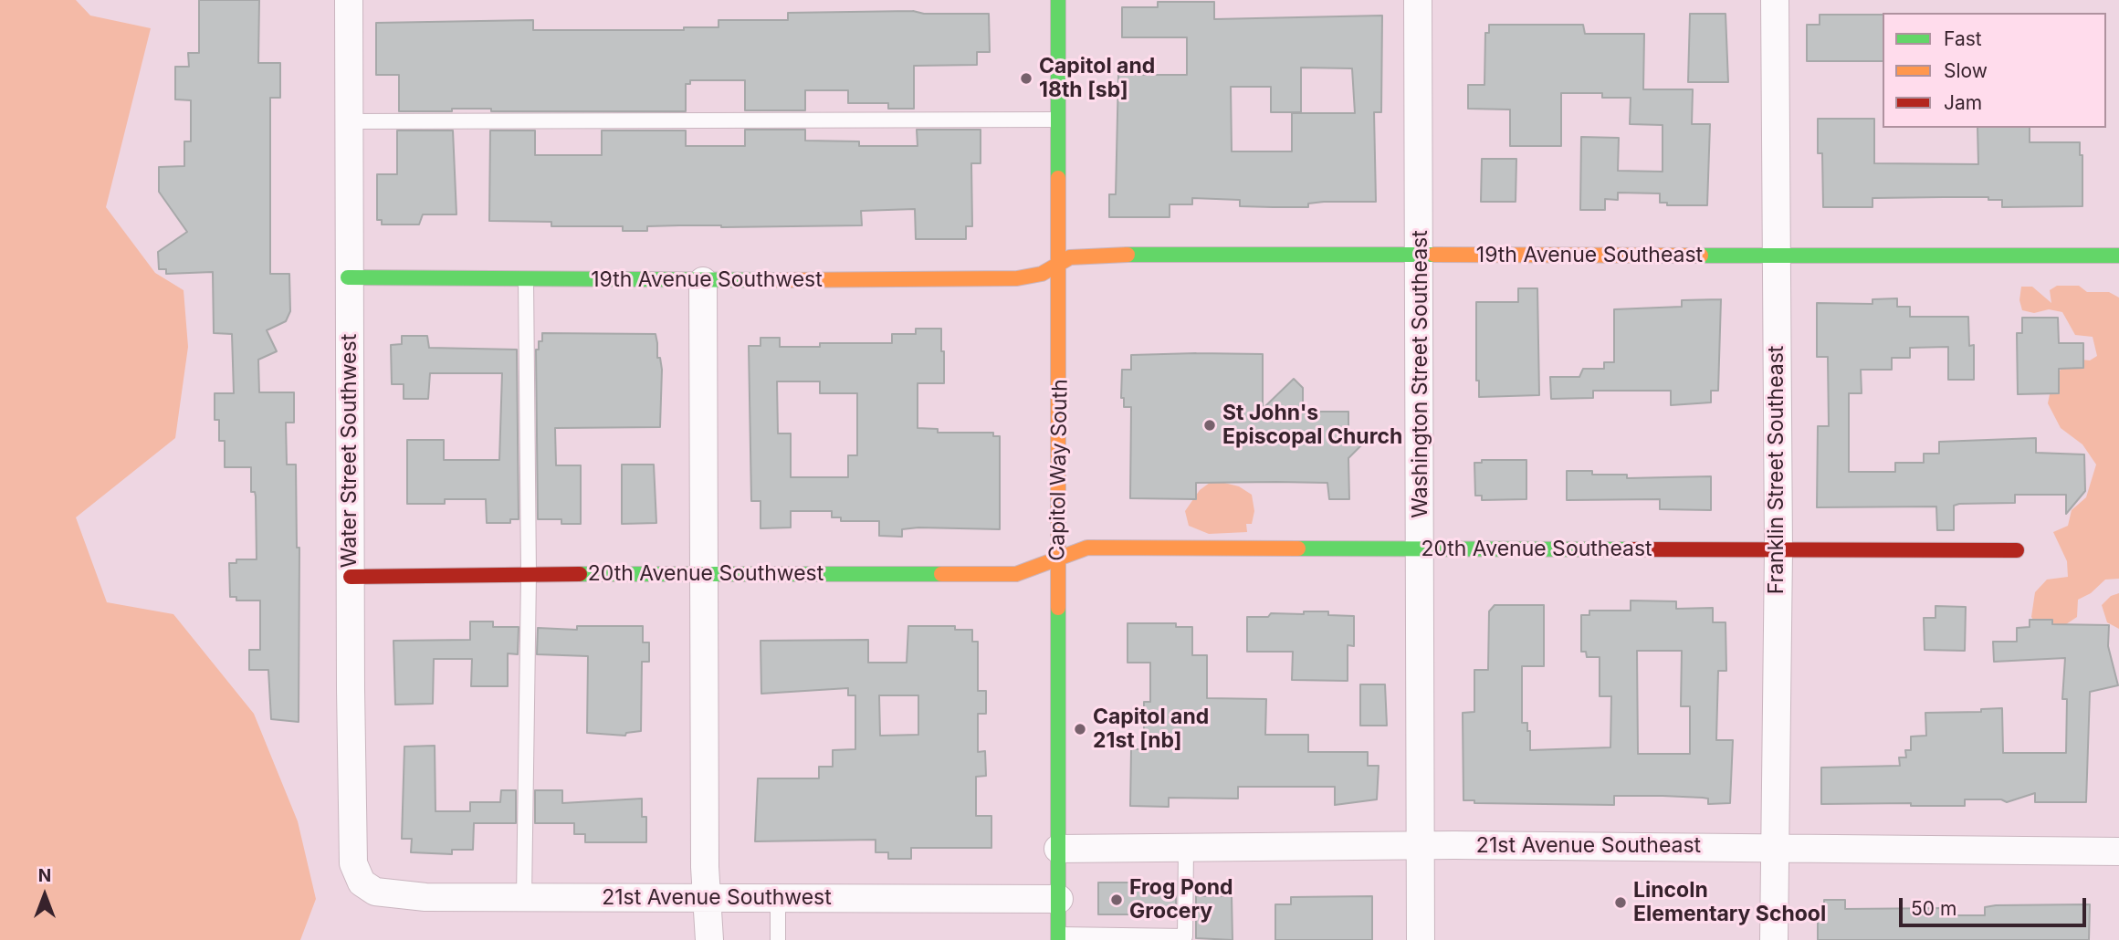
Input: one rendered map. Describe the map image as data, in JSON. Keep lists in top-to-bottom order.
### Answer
{
  "streets": {
    "street": [
      "19th Avenue Southeast",
      "19th Avenue Southwest",
      "Washington Street Southeast",
      "Water Street Southwest",
      "Capitol Way South",
      "Franklin Street Southeast",
      "20th Avenue Southeast",
      "20th Avenue Southwest",
      "21st Avenue Southeast",
      "21st Avenue Southwest"
    ]
  },
  "crossings": [
    ["19th Avenue Southeast", "19th Avenue Southwest"],
    ["19th Avenue Southeast", "Washington Street Southeast"],
    ["19th Avenue Southeast", "Capitol Way South"],
    ["19th Avenue Southeast", "Franklin Street Southeast"],
    ["19th Avenue Southwest", "Water Street Southwest"],
    ["19th Avenue Southwest", "Capitol Way South"],
    ["Washington Street Southeast", "20th Avenue Southeast"],
    ["Washington Street Southeast", "21st Avenue Southeast"],
    ["Water Street Southwest", "20th Avenue Southwest"],
    ["Water Street Southwest", "21st Avenue Southwest"],
    ["Capitol Way South", "20th Avenue Southeast"],
    ["Capitol Way South", "20th Avenue Southwest"],
    ["Capitol Way South", "21st Avenue Southeast"],
    ["Capitol Way South", "21st Avenue Southwest"],
    ["Franklin Street Southeast", "20th Avenue Southeast"],
    ["Franklin Street Southeast", "21st Avenue Southeast"],
    ["20th Avenue Southeast", "20th Avenue Southwest"]
  ],
  "places": [
    "Capitol and 18th [sb]",
    "St John's Episcopal Church",
    "Capitol and 21st [nb]",
    "Frog Pond Grocery",
    "Lincoln Elementary School"
  ],
  "legend": ["Fast", "Slow", "Jam"],
  "scale_bar": "50 m",
  "north": "top"
}
